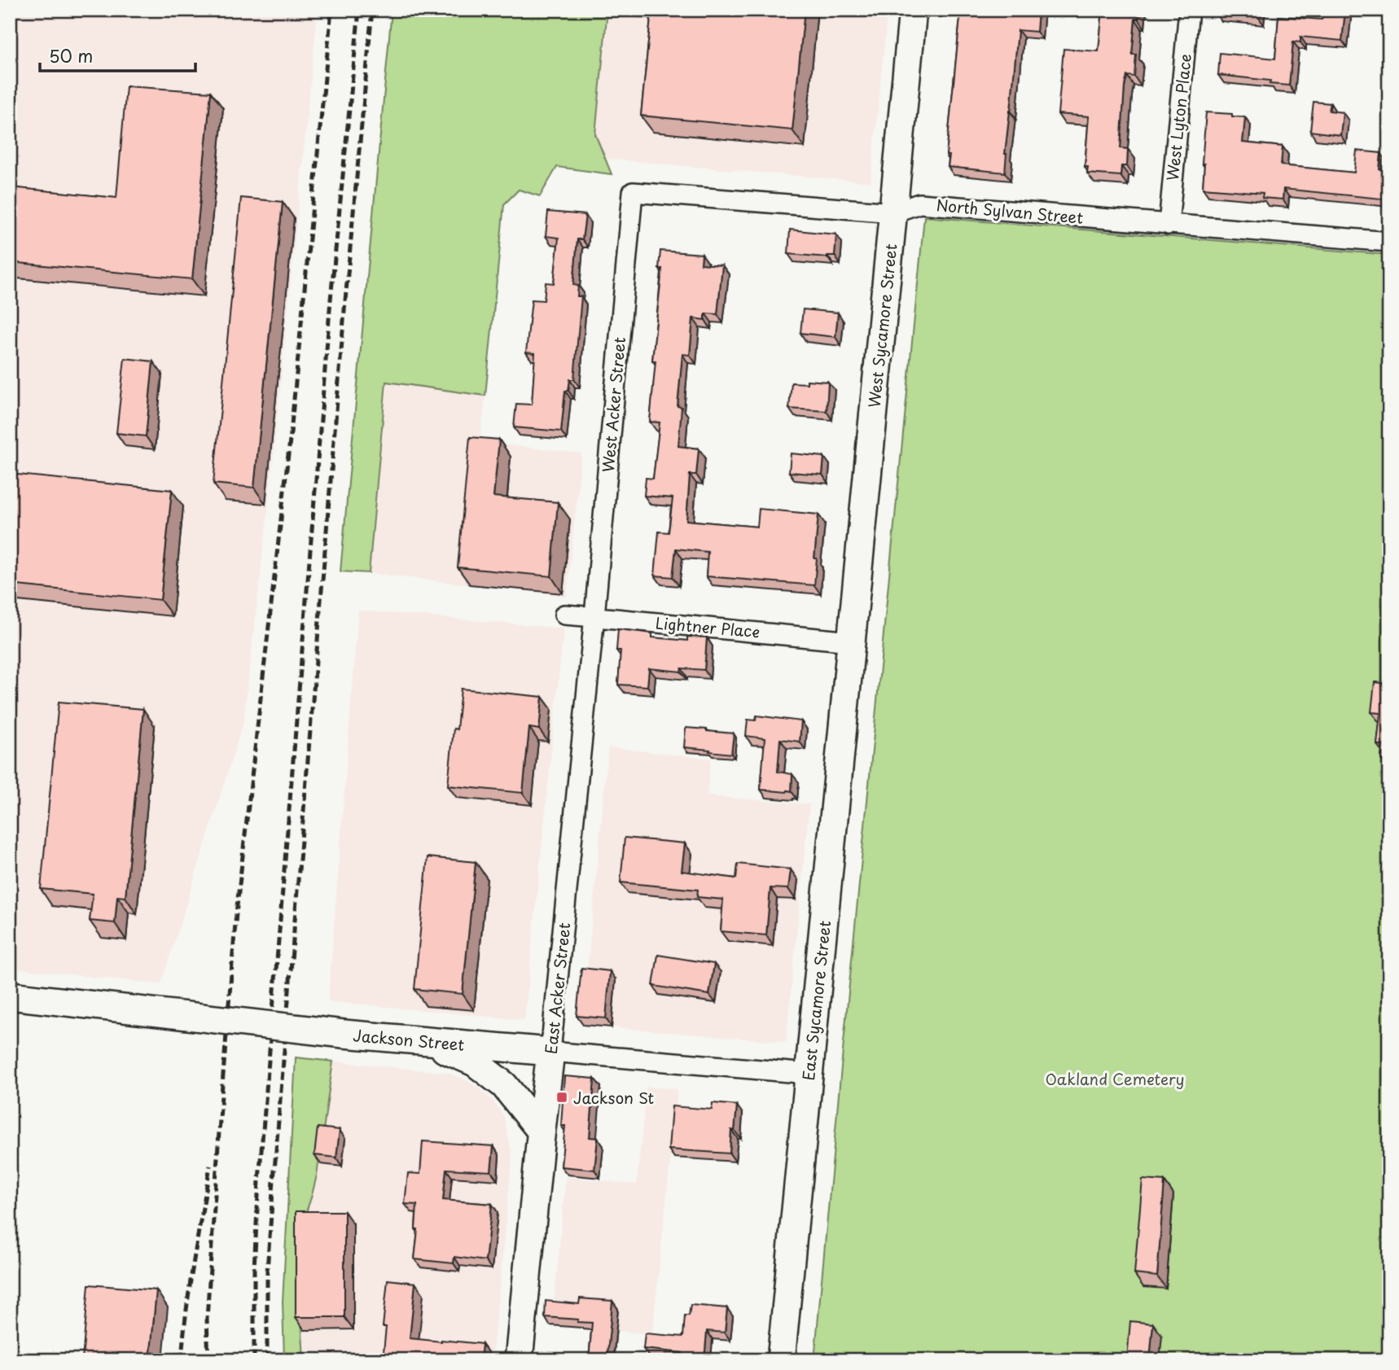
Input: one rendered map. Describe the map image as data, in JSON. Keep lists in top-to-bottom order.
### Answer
{
  "streets": {
    "street": [
      "West Lyton Place",
      "North Sylvan Street",
      "West Sycamore Street",
      "West Acker Street",
      "Lightner Place",
      "East Acker Street",
      "East Sycamore Street",
      "Jackson Street"
    ]
  },
  "crossings": [
    ["West Lyton Place", "North Sylvan Street"],
    ["North Sylvan Street", "West Sycamore Street"],
    ["North Sylvan Street", "West Acker Street"],
    ["West Sycamore Street", "Lightner Place"],
    ["West Sycamore Street", "East Sycamore Street"],
    ["West Acker Street", "Lightner Place"],
    ["West Acker Street", "East Acker Street"],
    ["Lightner Place", "East Acker Street"],
    ["Lightner Place", "East Sycamore Street"],
    ["East Acker Street", "Jackson Street"],
    ["East Sycamore Street", "Jackson Street"]
  ],
  "parks": ["Oakland Cemetery"],
  "places": {
    "transit": ["Jackson St"]
  },
  "scale_bar": "50 m"
}
